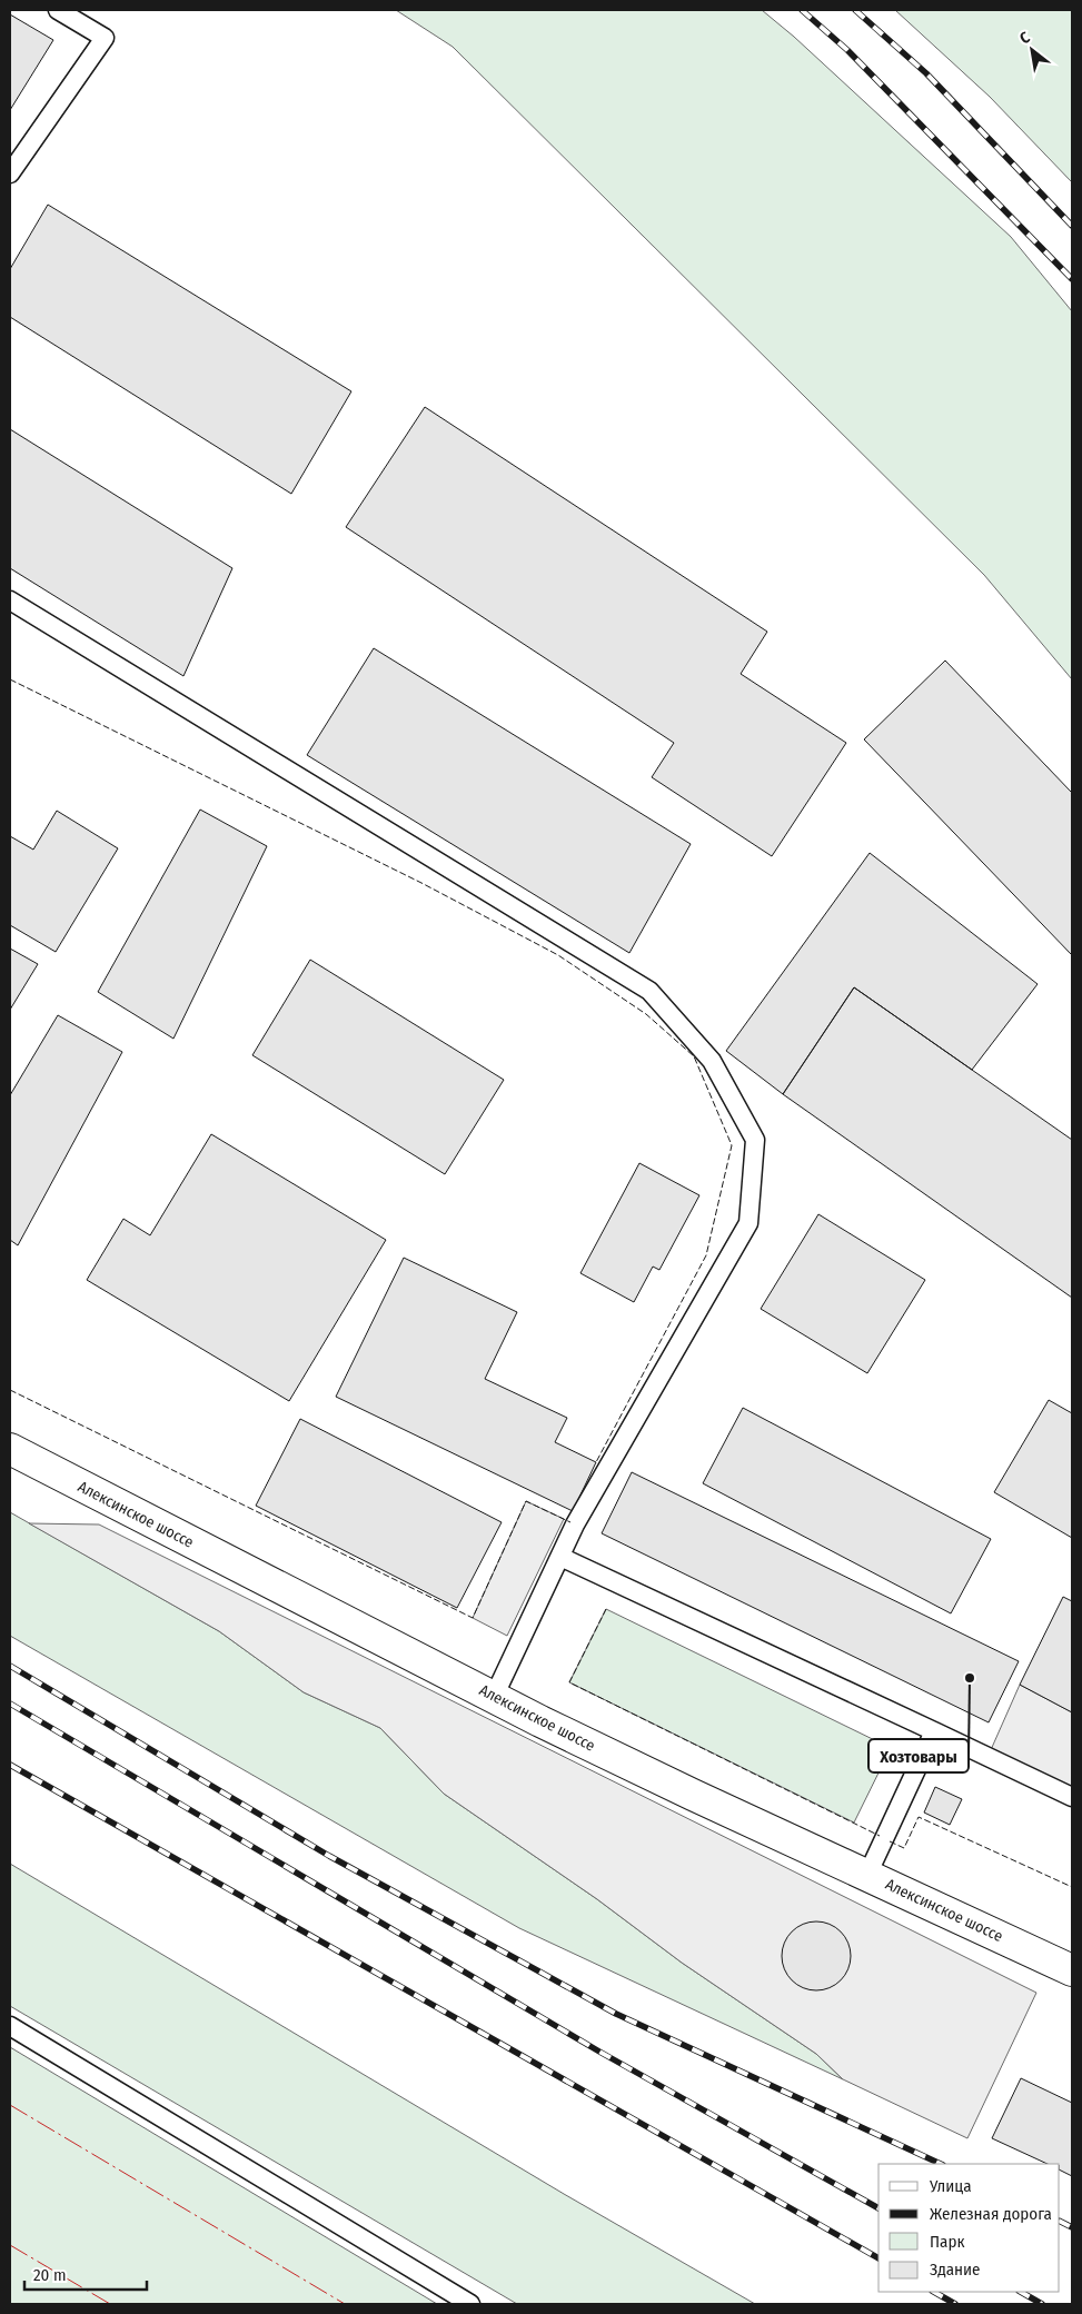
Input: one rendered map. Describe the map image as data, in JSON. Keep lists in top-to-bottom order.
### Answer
{
  "streets": {
    "main road": ["Алексинское шоссе"]
  },
  "places": ["Хозтовары"],
  "legend": [
    "Улица",
    "Железная дорога",
    "Парк",
    "Здание"
  ],
  "scale_bar": "20 m",
  "north": "top left"
}
